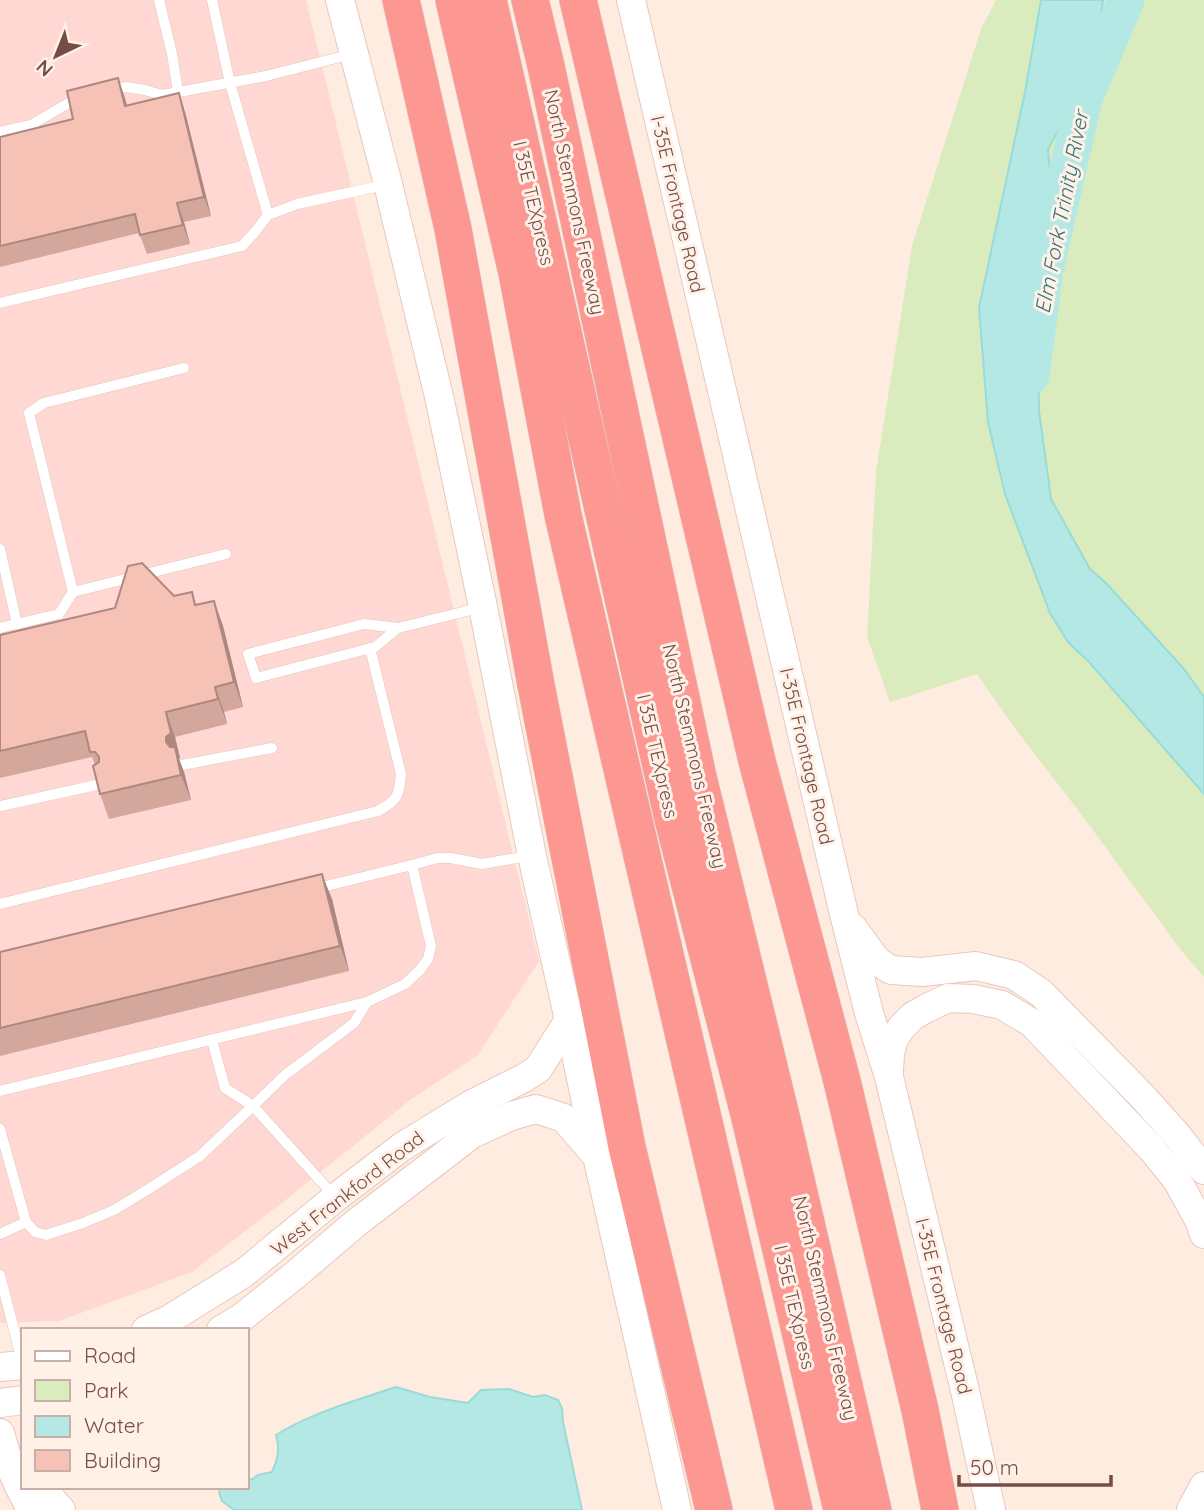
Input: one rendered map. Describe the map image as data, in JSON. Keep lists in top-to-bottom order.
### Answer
{
  "streets": {
    "highway": ["North Stemmons Freeway", "I 35E TEXpress"],
    "main road": ["I-35E Frontage Road", "West Frankford Road"]
  },
  "crossings": [
    ["North Stemmons Freeway", "I 35E TEXpress"]
  ],
  "water": ["Elm Fork Trinity River"],
  "legend": [
    "Road",
    "Park",
    "Water",
    "Building"
  ],
  "scale_bar": "50 m",
  "north": "bottom left"
}
